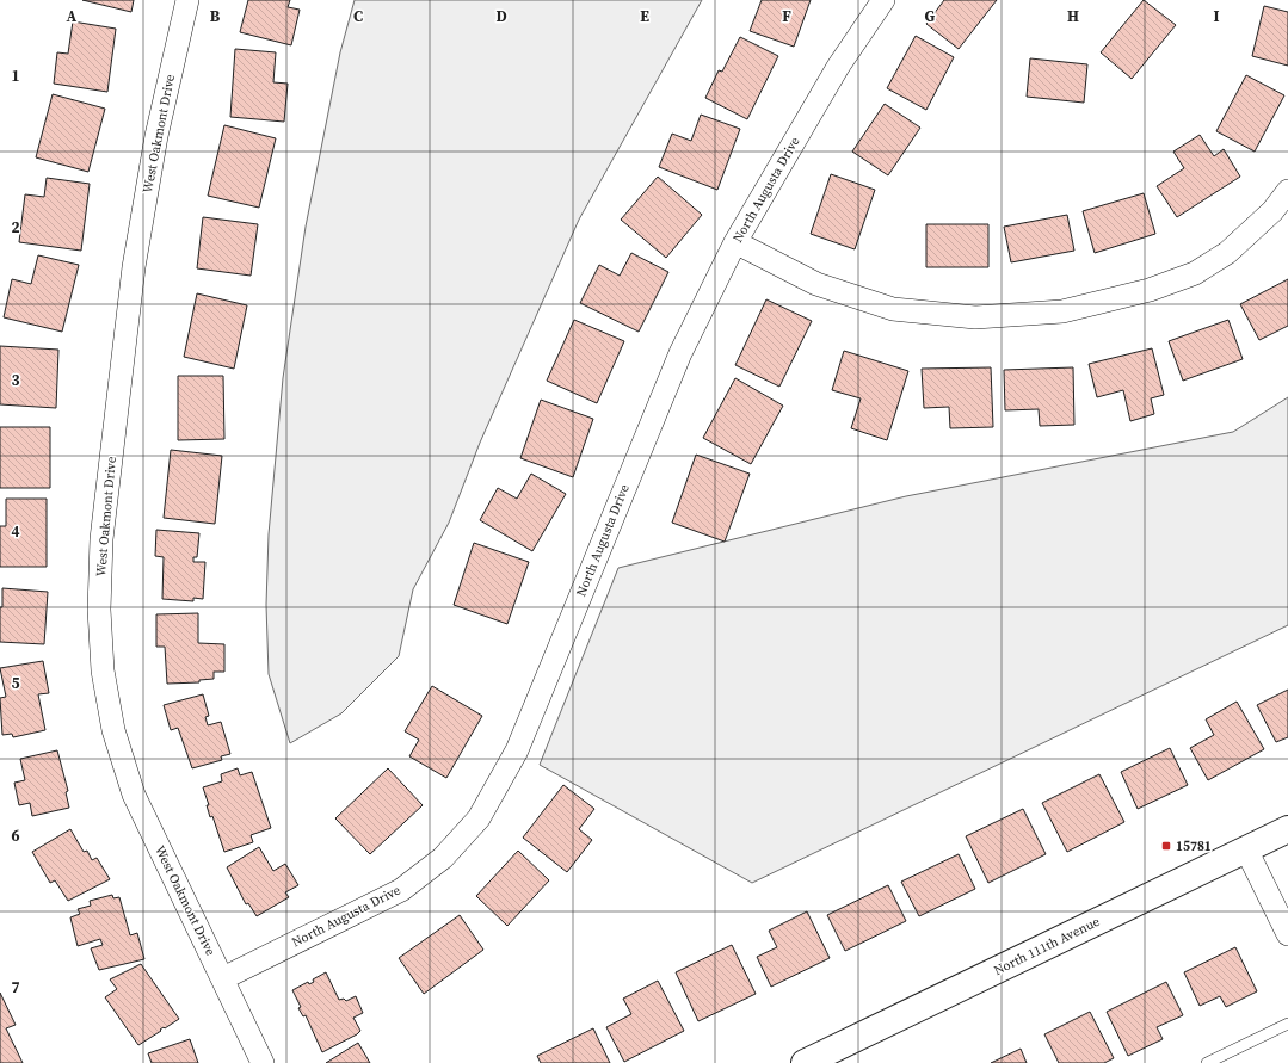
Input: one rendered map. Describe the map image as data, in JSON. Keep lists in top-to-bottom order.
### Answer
{
  "streets": {
    "street": ["West Oakmont Drive", "North Augusta Drive", "North 111th Avenue"]
  },
  "crossings": [
    ["West Oakmont Drive", "North Augusta Drive"]
  ],
  "places": {
    "transit": ["15781"]
  },
  "grid": {
    "columns": [
      "A",
      "B",
      "C",
      "D",
      "E",
      "F",
      "G",
      "H",
      "I"
    ],
    "rows": [
      "1",
      "2",
      "3",
      "4",
      "5",
      "6",
      "7"
    ]
  }
}
